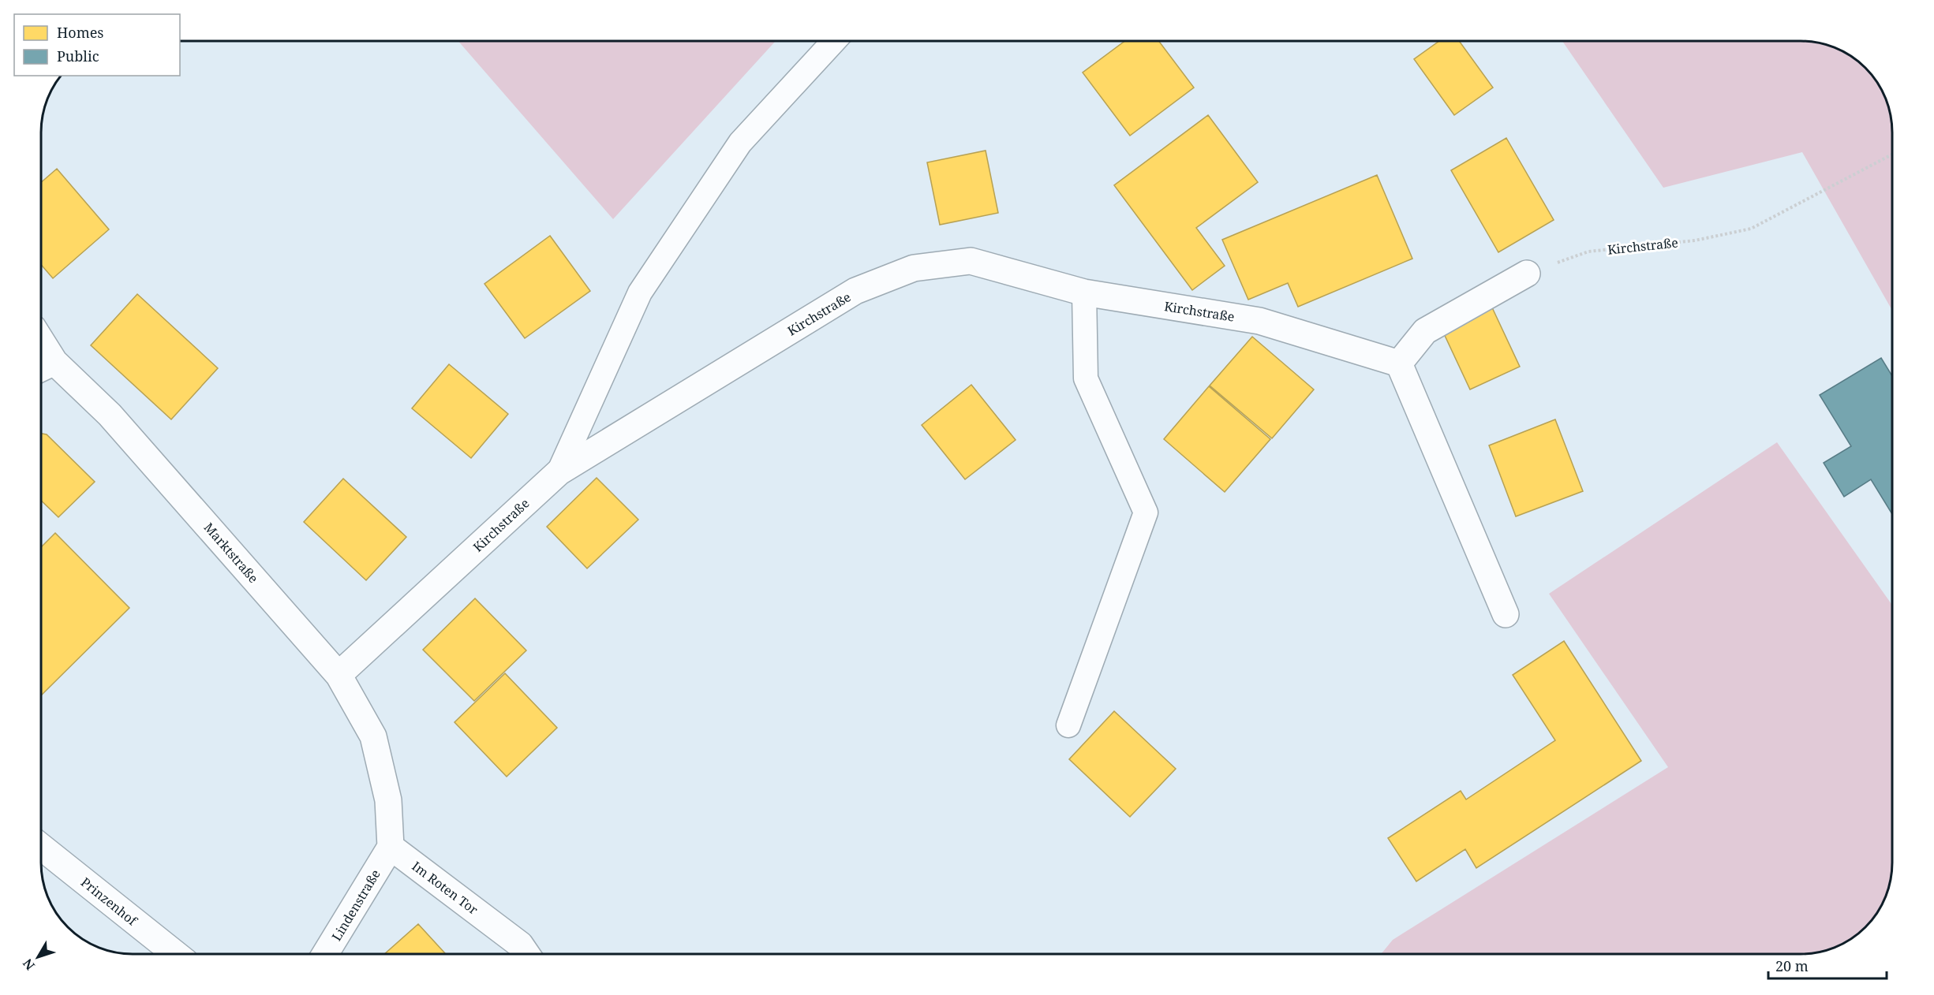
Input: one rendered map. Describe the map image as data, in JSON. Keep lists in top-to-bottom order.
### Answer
{
  "streets": {
    "street": [
      "Kirchstraße",
      "Marktstraße",
      "Im Roten Tor",
      "Prinzenhof",
      "Lindenstraße"
    ]
  },
  "crossings": [
    ["Kirchstraße", "Marktstraße"],
    ["Marktstraße", "Im Roten Tor"],
    ["Marktstraße", "Lindenstraße"],
    ["Im Roten Tor", "Lindenstraße"]
  ],
  "legend": ["Homes", "Public"],
  "scale_bar": "20 m",
  "north": "bottom left"
}
